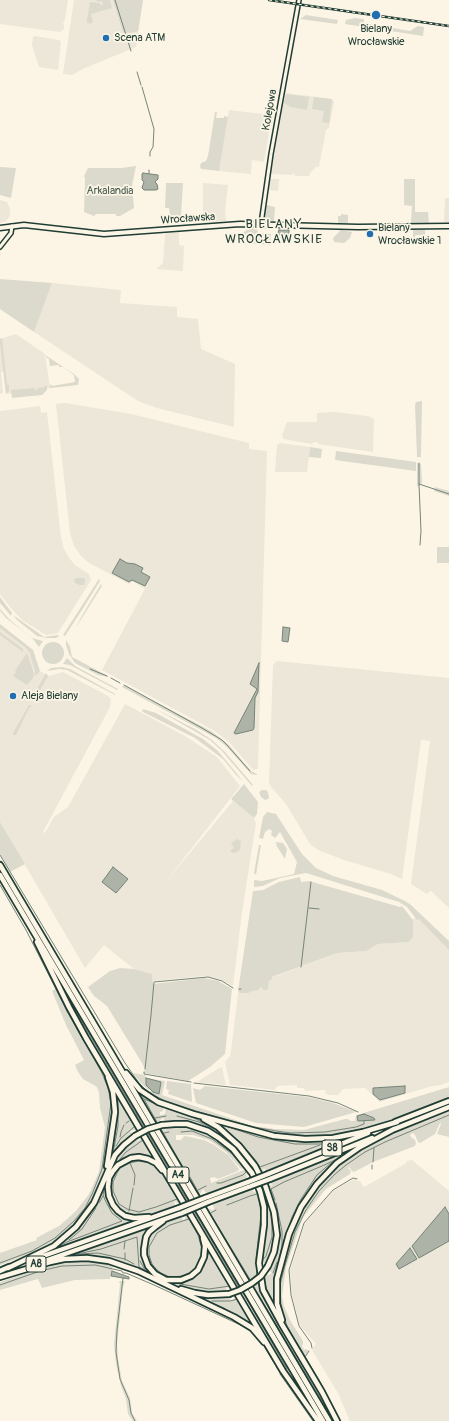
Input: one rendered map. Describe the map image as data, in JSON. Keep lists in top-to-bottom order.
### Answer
{
  "streets": {
    "highway": ["S8", "A4", "A8"],
    "main road": ["Wrocławska"],
    "street": ["Kolejowa"]
  },
  "crossings": [
    ["Kolejowa", "Wrocławska"],
    ["S8", "A8"]
  ],
  "districts": ["BIELANY WROCŁAWSKIE"],
  "parks": ["Arkalandia"],
  "places": [
    "Bielany Wrocławskie",
    "Scena ATM",
    "Bielany Wrocławskie 1",
    "Aleja Bielany"
  ]
}
